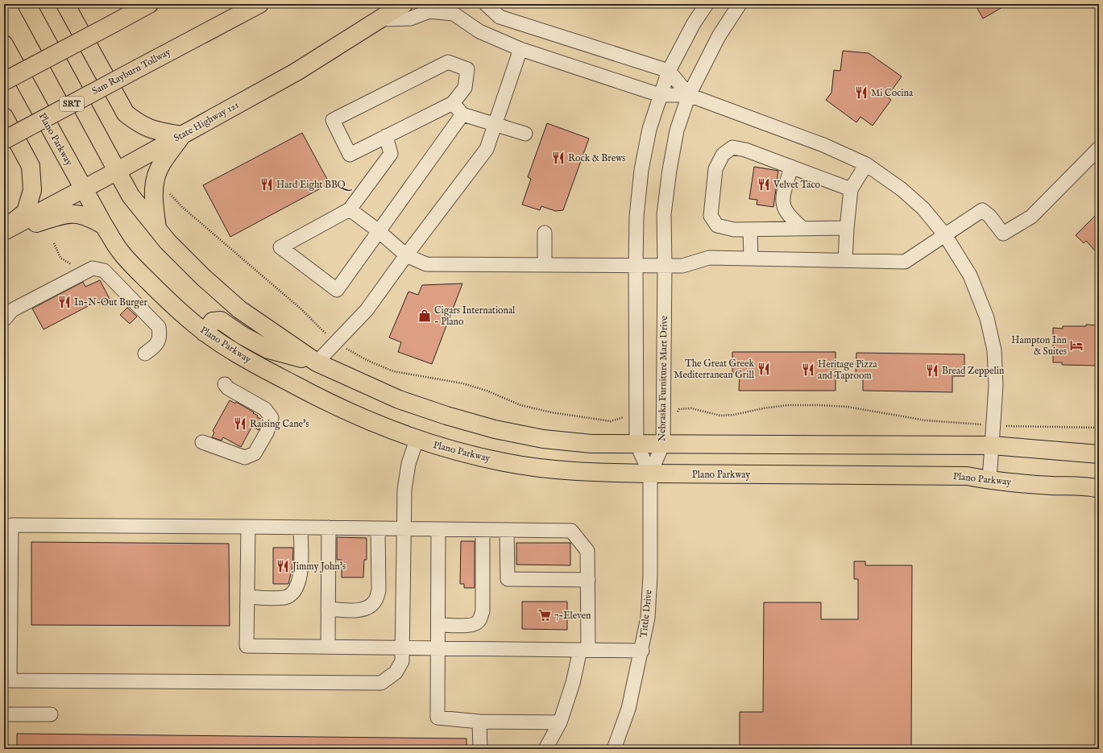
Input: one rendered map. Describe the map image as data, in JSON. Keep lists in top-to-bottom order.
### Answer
{
  "streets": {
    "main road": [
      "Sam Rayburn Tollway",
      "SRT",
      "State Highway 121",
      "Plano Parkway"
    ],
    "street": ["Nebraska Furniture Mart Drive", "Tittle Drive"]
  },
  "crossings": [
    ["State Highway 121", "Plano Parkway"],
    ["Plano Parkway", "Nebraska Furniture Mart Drive"],
    ["Plano Parkway", "Tittle Drive"],
    ["Nebraska Furniture Mart Drive", "Tittle Drive"]
  ],
  "places": {
    "restaurant": [
      "Mi Cocina",
      "Rock & Brews",
      "Hard Eight BBQ",
      "Velvet Taco",
      "In-N-Out Burger",
      "The Great Greek Mediterranean Grill",
      "Heritage Pizza and Taproom",
      "Bread Zeppelin",
      "Raising Cane's",
      "Jimmy John's"
    ],
    "shop": ["Cigars International - Plano"],
    "hotel": ["Hampton Inn & Suites"],
    "supermarket": ["7-Eleven"]
  }
}
